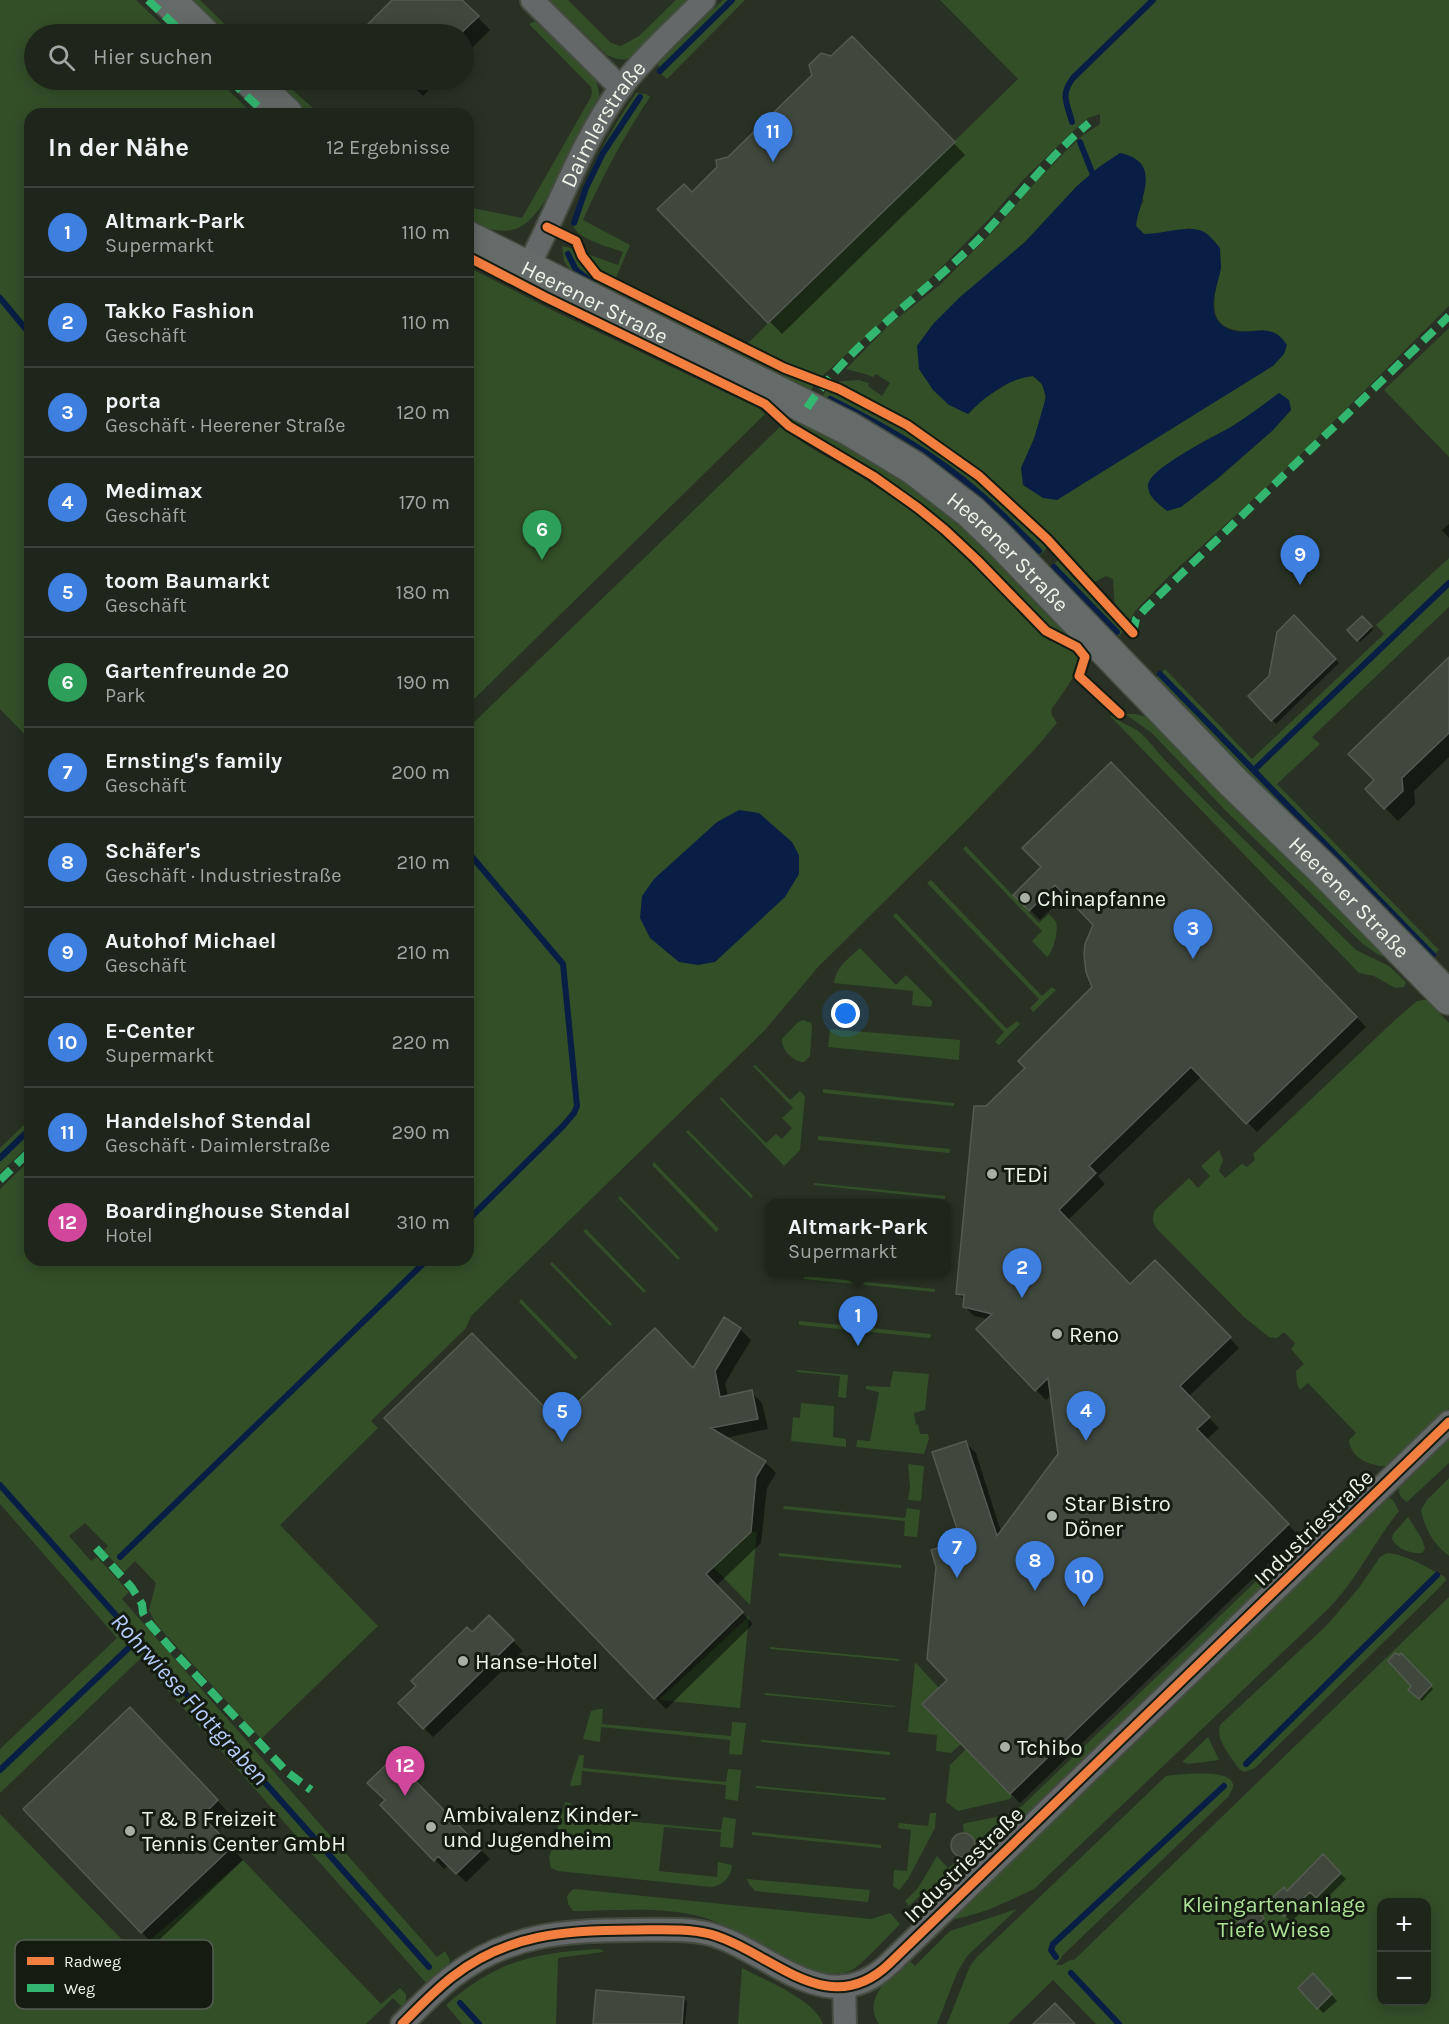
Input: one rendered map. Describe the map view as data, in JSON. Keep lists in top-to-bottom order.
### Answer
{
  "streets": {
    "main road": ["Heerener Straße"],
    "street": ["Daimlerstraße", "Industriestraße"]
  },
  "crossings": [
    ["Daimlerstraße", "Heerener Straße"]
  ],
  "water": ["Rohrwiese Flottgraben"],
  "parks": ["Kleingartenanlage Tiefe Wiese"],
  "places": [
    "Chinapfanne",
    "TEDi",
    "Reno",
    "Star Bistro Döner",
    "Hanse-Hotel",
    "Tchibo",
    "Ambivalenz Kinder- und Jugendheim",
    "T & B Freizeit Tennis Center GmbH"
  ],
  "legend": ["Radweg", "Weg"],
  "page": {
    "search": "Hier suchen",
    "heading": ["In der Nähe", "12 Ergebnisse"],
    "pins": [
      "11",
      "6",
      "9",
      "3",
      "2",
      "1",
      "4",
      "5",
      "7",
      "8",
      "10",
      "12"
    ],
    "list": [
      {
        "mark": "1",
        "name": "Altmark-Park",
        "note": "Supermarkt",
        "value": "110 m"
      },
      {
        "mark": "2",
        "name": "Takko Fashion",
        "note": "Geschäft",
        "value": "110 m"
      },
      {
        "mark": "3",
        "name": "porta",
        "note": "Geschäft · Heerener Straße",
        "value": "120 m"
      },
      {
        "mark": "4",
        "name": "Medimax",
        "note": "Geschäft",
        "value": "170 m"
      },
      {
        "mark": "5",
        "name": "toom Baumarkt",
        "note": "Geschäft",
        "value": "180 m"
      },
      {
        "mark": "6",
        "name": "Gartenfreunde 20",
        "note": "Park",
        "value": "190 m"
      },
      {
        "mark": "7",
        "name": "Ernsting's family",
        "note": "Geschäft",
        "value": "200 m"
      },
      {
        "mark": "8",
        "name": "Schäfer's",
        "note": "Geschäft · Industriestraße",
        "value": "210 m"
      },
      {
        "mark": "9",
        "name": "Autohof Michael",
        "note": "Geschäft",
        "value": "210 m"
      },
      {
        "mark": "10",
        "name": "E-Center",
        "note": "Supermarkt",
        "value": "220 m"
      },
      {
        "mark": "11",
        "name": "Handelshof Stendal",
        "note": "Geschäft · Daimlerstraße",
        "value": "290 m"
      },
      {
        "mark": "12",
        "name": "Boardinghouse Stendal",
        "note": "Hotel",
        "value": "310 m"
      }
    ],
    "popup": ["Altmark-Park", "Supermarkt"],
    "map_buttons": ["+", "−"]
  }
}
